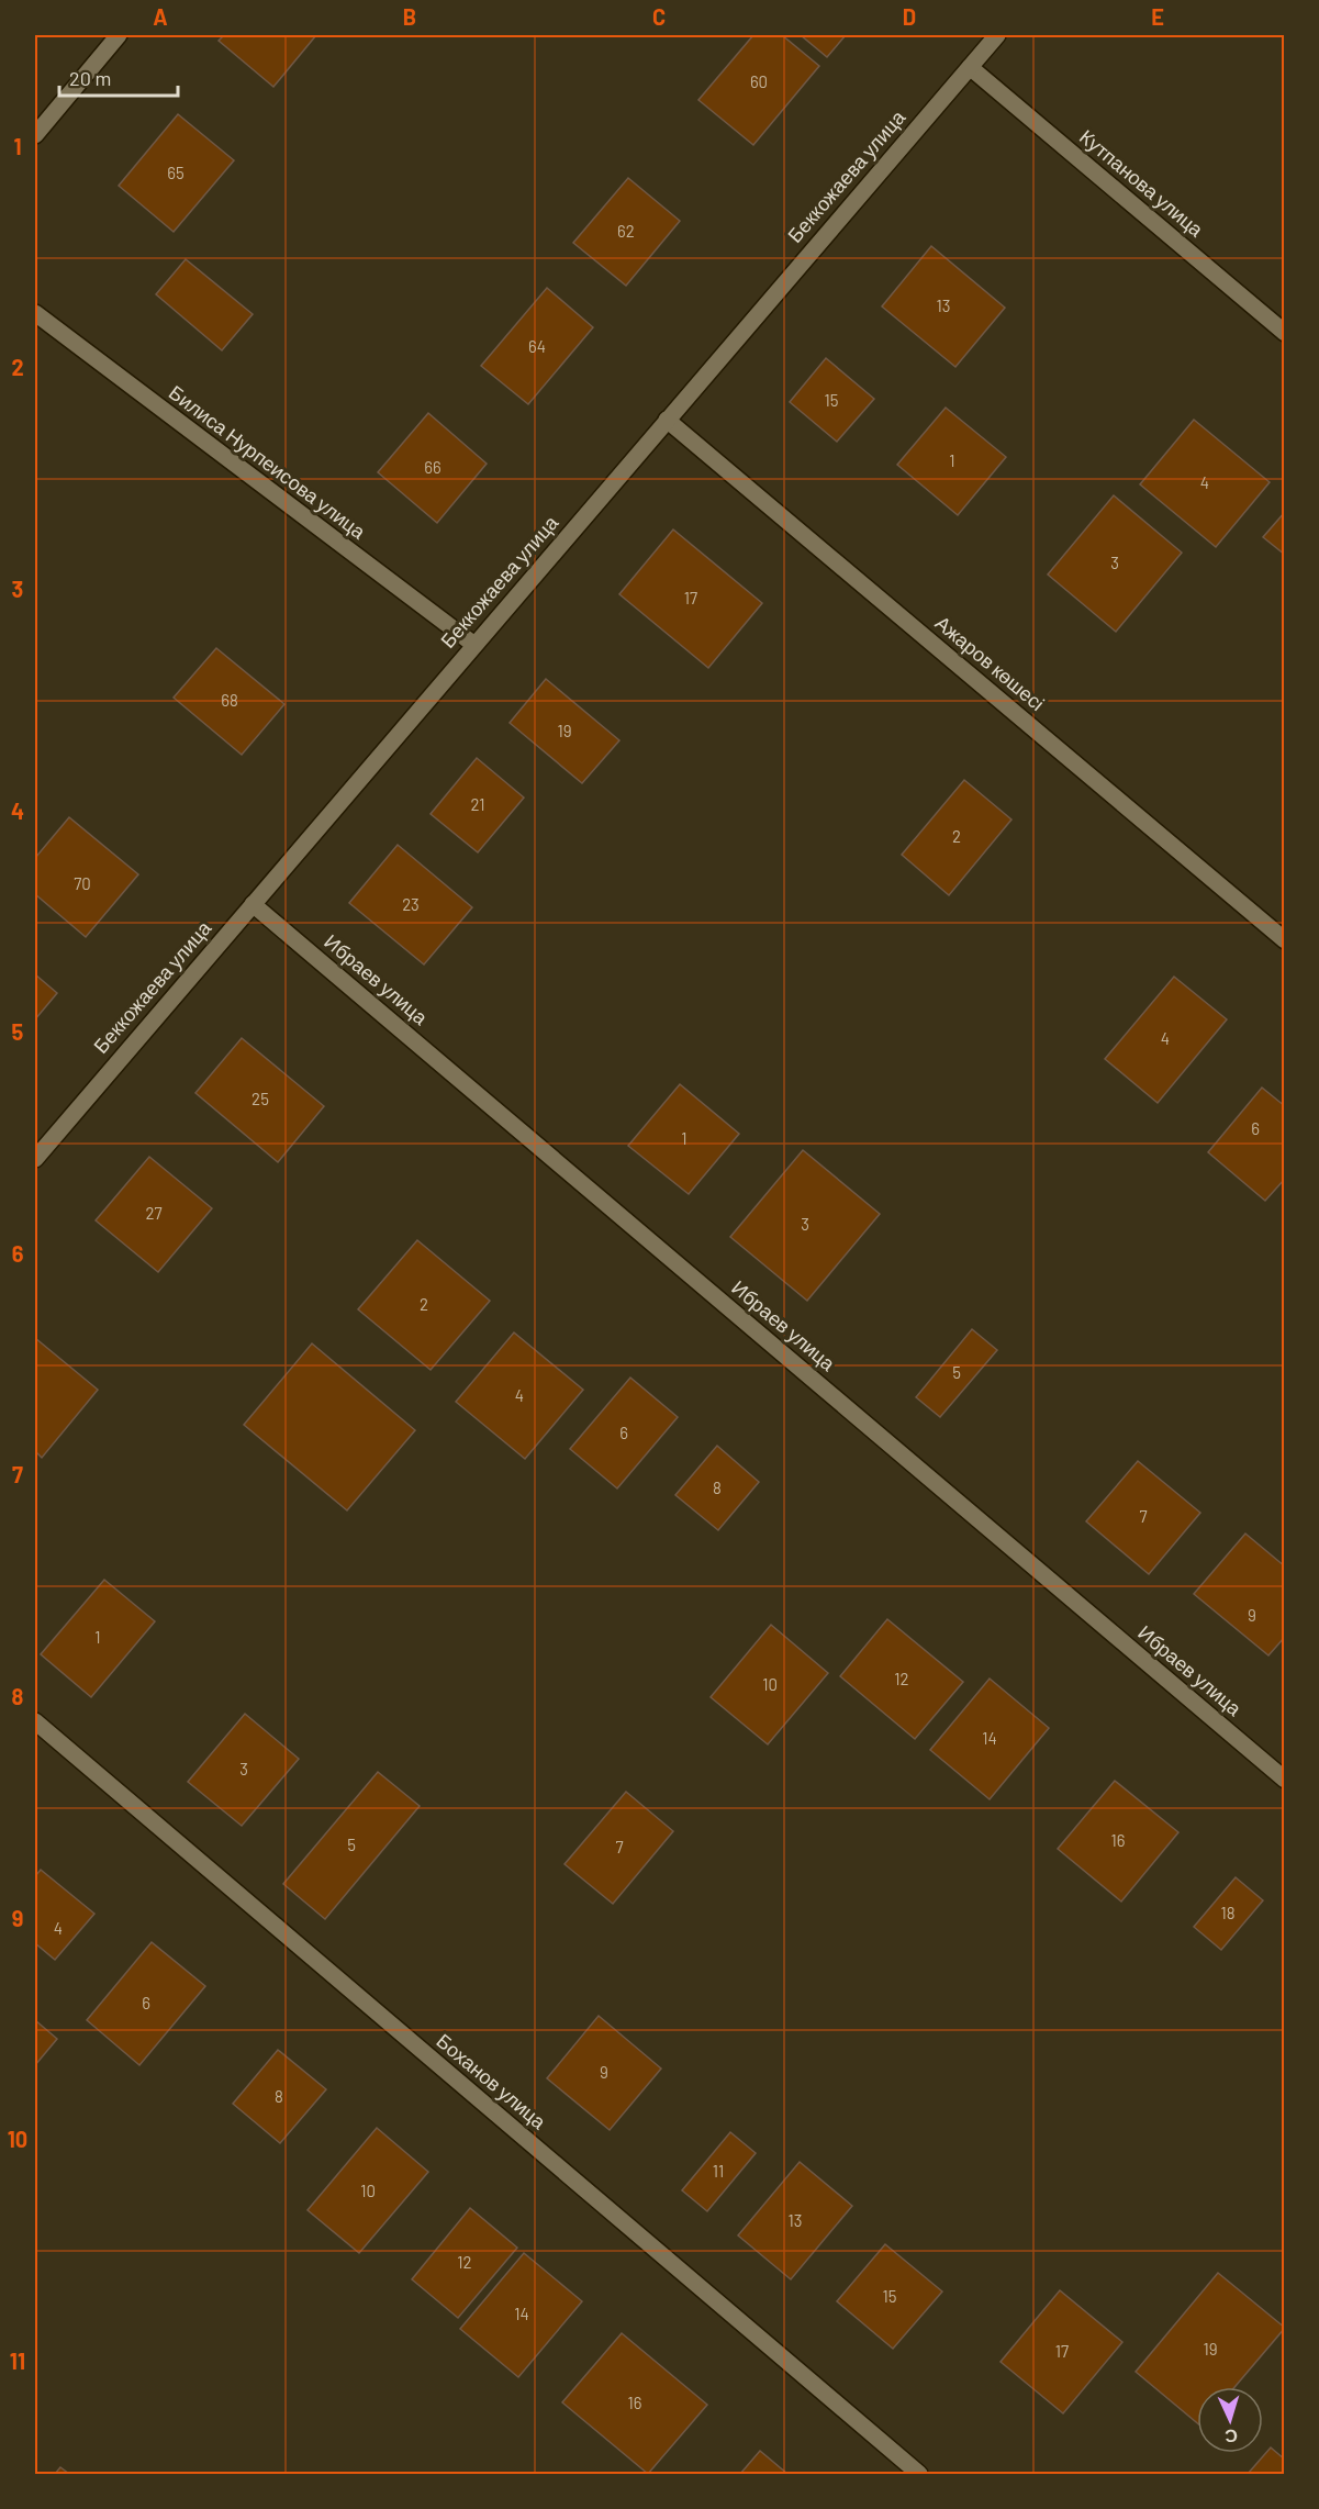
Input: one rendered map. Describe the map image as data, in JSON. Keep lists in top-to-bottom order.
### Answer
{
  "streets": {
    "street": [
      "Беккожаева улица",
      "Кутпанова улица",
      "Билиса Нурпеисова улица",
      "Ажаров көшесі",
      "Ибраев улица",
      "Боханов улица"
    ]
  },
  "crossings": [
    ["Беккожаева улица", "Кутпанова улица"],
    ["Беккожаева улица", "Билиса Нурпеисова улица"],
    ["Беккожаева улица", "Ажаров көшесі"],
    ["Беккожаева улица", "Ибраев улица"]
  ],
  "house_numbers": [
    "60",
    "65",
    "62",
    "13",
    "64",
    "15",
    "1",
    "66",
    "4",
    "3",
    "17",
    "68",
    "19",
    "21",
    "2",
    "70",
    "23",
    "4",
    "25",
    "6",
    "1",
    "27",
    "3",
    "2",
    "5",
    "4",
    "6",
    "8",
    "7",
    "9",
    "1",
    "12",
    "10",
    "14",
    "3",
    "16",
    "5",
    "7",
    "18",
    "4",
    "6",
    "9",
    "8",
    "11",
    "10",
    "13",
    "12",
    "15",
    "14",
    "19",
    "17",
    "16"
  ],
  "scale_bar": "20 m",
  "north": "bottom",
  "grid": {
    "columns": [
      "A",
      "B",
      "C",
      "D",
      "E"
    ],
    "rows": [
      "1",
      "2",
      "3",
      "4",
      "5",
      "6",
      "7",
      "8",
      "9",
      "10",
      "11"
    ]
  }
}
